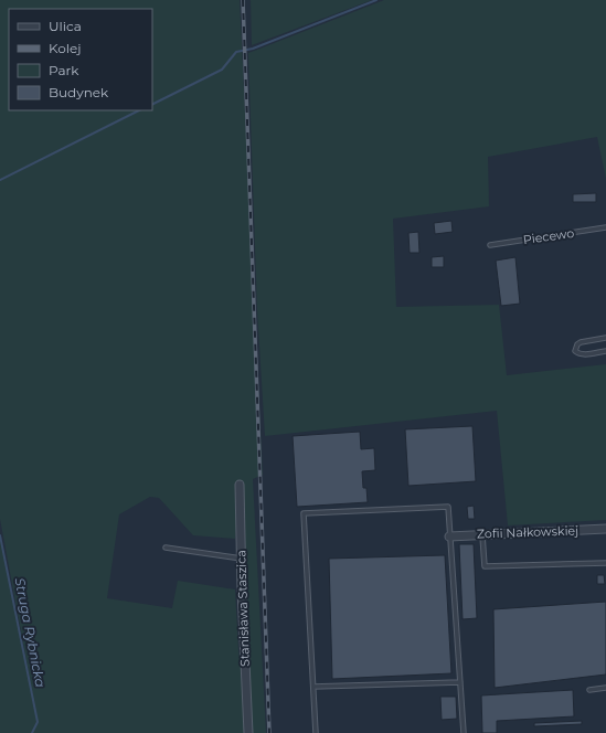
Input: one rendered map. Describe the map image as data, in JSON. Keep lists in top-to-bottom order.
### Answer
{
  "streets": {
    "street": ["Zofii Nałkowskiej", "Stanisława Staszica"],
    "lane": ["Piecewo"]
  },
  "water": ["Struga Rybnicka"],
  "legend": [
    "Ulica",
    "Kolej",
    "Park",
    "Budynek"
  ]
}
